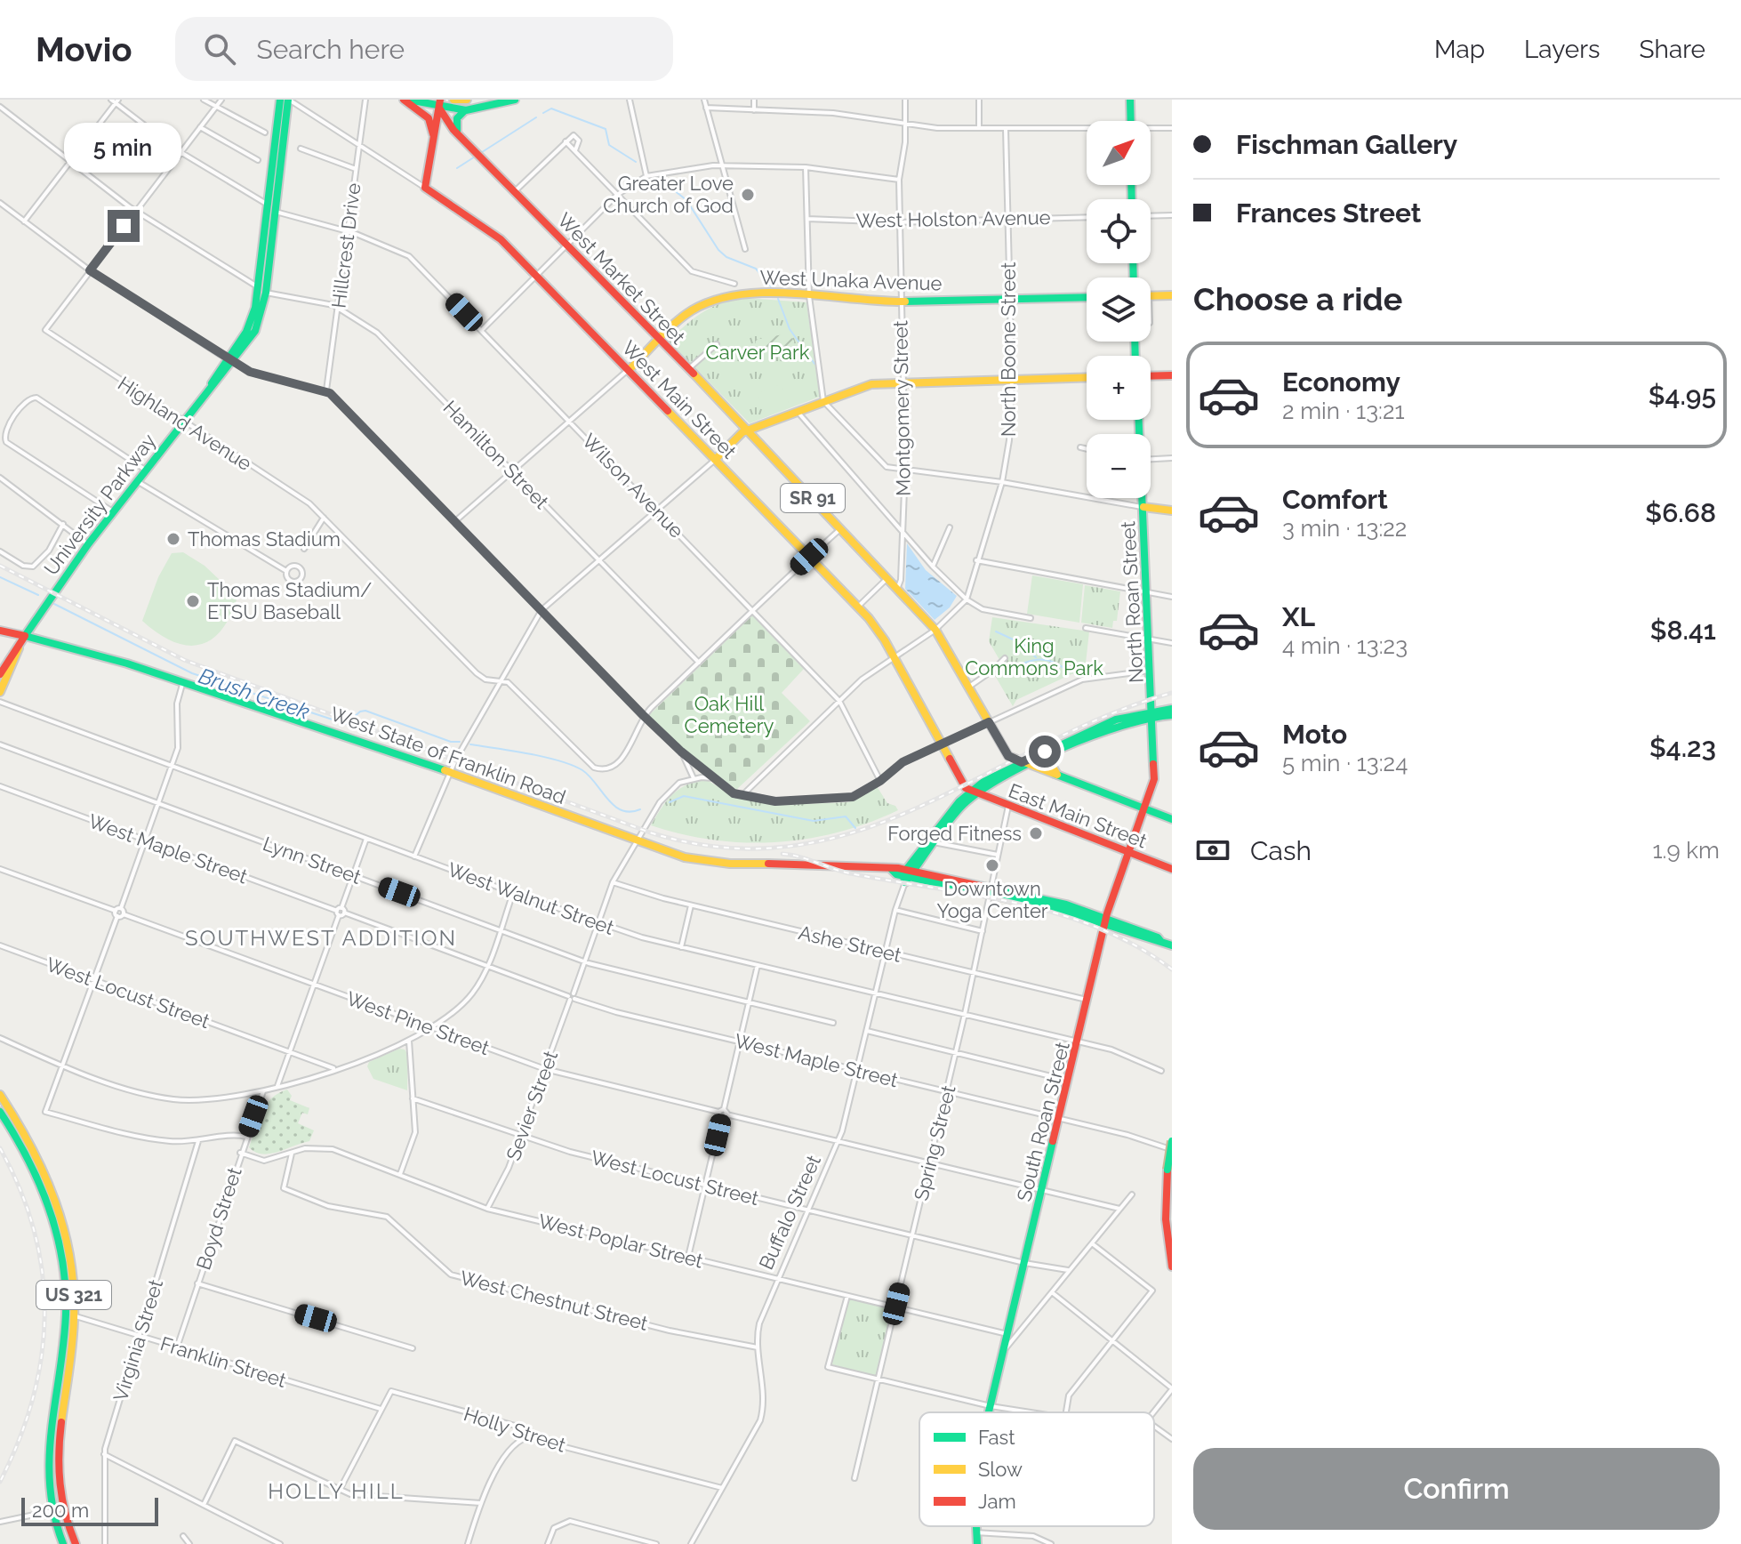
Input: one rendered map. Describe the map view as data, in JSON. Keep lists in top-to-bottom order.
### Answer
{
  "streets": {
    "main road": [
      "West Market Street",
      "West Unaka Avenue",
      "West Main Street",
      "SR 91",
      "University Parkway",
      "North Roan Street",
      "West State of Franklin Road",
      "East Main Street",
      "South Roan Street",
      "Buffalo Street",
      "US 321"
    ],
    "street": [
      "West Holston Avenue",
      "Hillcrest Drive",
      "North Boone Street",
      "Montgomery Street",
      "Highland Avenue",
      "Hamilton Street",
      "Wilson Avenue",
      "West Maple Street",
      "Lynn Street",
      "West Walnut Street",
      "Ashe Street",
      "West Locust Street",
      "West Pine Street",
      "Sevier Street",
      "Spring Street",
      "Boyd Street",
      "West Poplar Street",
      "West Chestnut Street",
      "Virginia Street",
      "Franklin Street",
      "Holly Street"
    ]
  },
  "crossings": [
    ["West Holston Avenue", "North Boone Street"],
    ["West Holston Avenue", "Montgomery Street"],
    ["Hillcrest Drive", "West Main Street"],
    ["Hillcrest Drive", "Hamilton Street"],
    ["Hillcrest Drive", "Wilson Avenue"],
    ["West Market Street", "West Unaka Avenue"],
    ["West Market Street", "Montgomery Street"],
    ["West Market Street", "SR 91"],
    ["West Market Street", "Buffalo Street"],
    ["West Unaka Avenue", "North Boone Street"],
    ["West Unaka Avenue", "West Main Street"],
    ["West Unaka Avenue", "Montgomery Street"],
    ["West Main Street", "University Parkway"],
    ["West Main Street", "East Main Street"],
    ["West Main Street", "Buffalo Street"],
    ["Highland Avenue", "University Parkway"],
    ["Hamilton Street", "University Parkway"],
    ["Wilson Avenue", "University Parkway"],
    ["SR 91", "South Roan Street"],
    ["SR 91", "Buffalo Street"],
    ["University Parkway", "West State of Franklin Road"],
    ["North Roan Street", "South Roan Street"],
    ["North Roan Street", "Buffalo Street"],
    ["West State of Franklin Road", "Sevier Street"],
    ["West State of Franklin Road", "South Roan Street"],
    ["West State of Franklin Road", "Spring Street"],
    ["West State of Franklin Road", "Buffalo Street"],
    ["East Main Street", "South Roan Street"],
    ["East Main Street", "Spring Street"],
    ["East Main Street", "Buffalo Street"],
    ["West Maple Street", "Sevier Street"],
    ["West Maple Street", "South Roan Street"],
    ["West Maple Street", "Spring Street"],
    ["West Maple Street", "Buffalo Street"],
    ["Lynn Street", "Sevier Street"],
    ["West Walnut Street", "Sevier Street"],
    ["West Walnut Street", "South Roan Street"],
    ["West Walnut Street", "Spring Street"],
    ["West Walnut Street", "Buffalo Street"],
    ["Ashe Street", "Sevier Street"],
    ["Ashe Street", "South Roan Street"],
    ["Ashe Street", "Spring Street"],
    ["Ashe Street", "Buffalo Street"],
    ["West Locust Street", "Sevier Street"],
    ["West Locust Street", "South Roan Street"],
    ["West Locust Street", "Spring Street"],
    ["West Locust Street", "Buffalo Street"],
    ["West Pine Street", "Sevier Street"],
    ["Sevier Street", "West Poplar Street"],
    ["South Roan Street", "Buffalo Street"],
    ["South Roan Street", "West Poplar Street"],
    ["Spring Street", "West Poplar Street"],
    ["Buffalo Street", "West Poplar Street"],
    ["Buffalo Street", "West Chestnut Street"],
    ["Buffalo Street", "Holly Street"],
    ["Boyd Street", "West Poplar Street"],
    ["Boyd Street", "Franklin Street"],
    ["West Poplar Street", "West Chestnut Street"],
    ["US 321", "Franklin Street"],
    ["Virginia Street", "Franklin Street"],
    ["Franklin Street", "Holly Street"]
  ],
  "districts": ["SOUTHWEST ADDITION", "HOLLY HILL"],
  "water": ["Brush Creek"],
  "parks": ["Carver Park", "King Commons Park", "Oak Hill Cemetery"],
  "places": [
    "Greater Love Church of God",
    "Thomas Stadium",
    "Thomas Stadium/ ETSU Baseball",
    "Forged Fitness",
    "Downtown Yoga Center"
  ],
  "legend": ["Fast", "Slow", "Jam"],
  "scale_bar": "200 m",
  "north": "top right",
  "page": {
    "header": "Movio",
    "search": "Search here",
    "nav": ["Map", "Layers", "Share"],
    "banner": ["Fischman Gallery", "Frances Street"],
    "map_buttons": ["+", "−"],
    "bubble": "5 min",
    "heading": "Choose a ride",
    "list": [
      {
        "name": "Economy",
        "note": "2 min · 13:21",
        "value": "$4.95"
      },
      {
        "name": "Comfort",
        "note": "3 min · 13:22",
        "value": "$6.68"
      },
      {
        "name": "XL",
        "note": "4 min · 13:23",
        "value": "$8.41"
      },
      {
        "name": "Moto",
        "note": "5 min · 13:24",
        "value": "$4.23"
      }
    ],
    "pay": ["Cash", "1.9 km"],
    "buttons": "Confirm",
    "scale": "200 m"
  }
}
